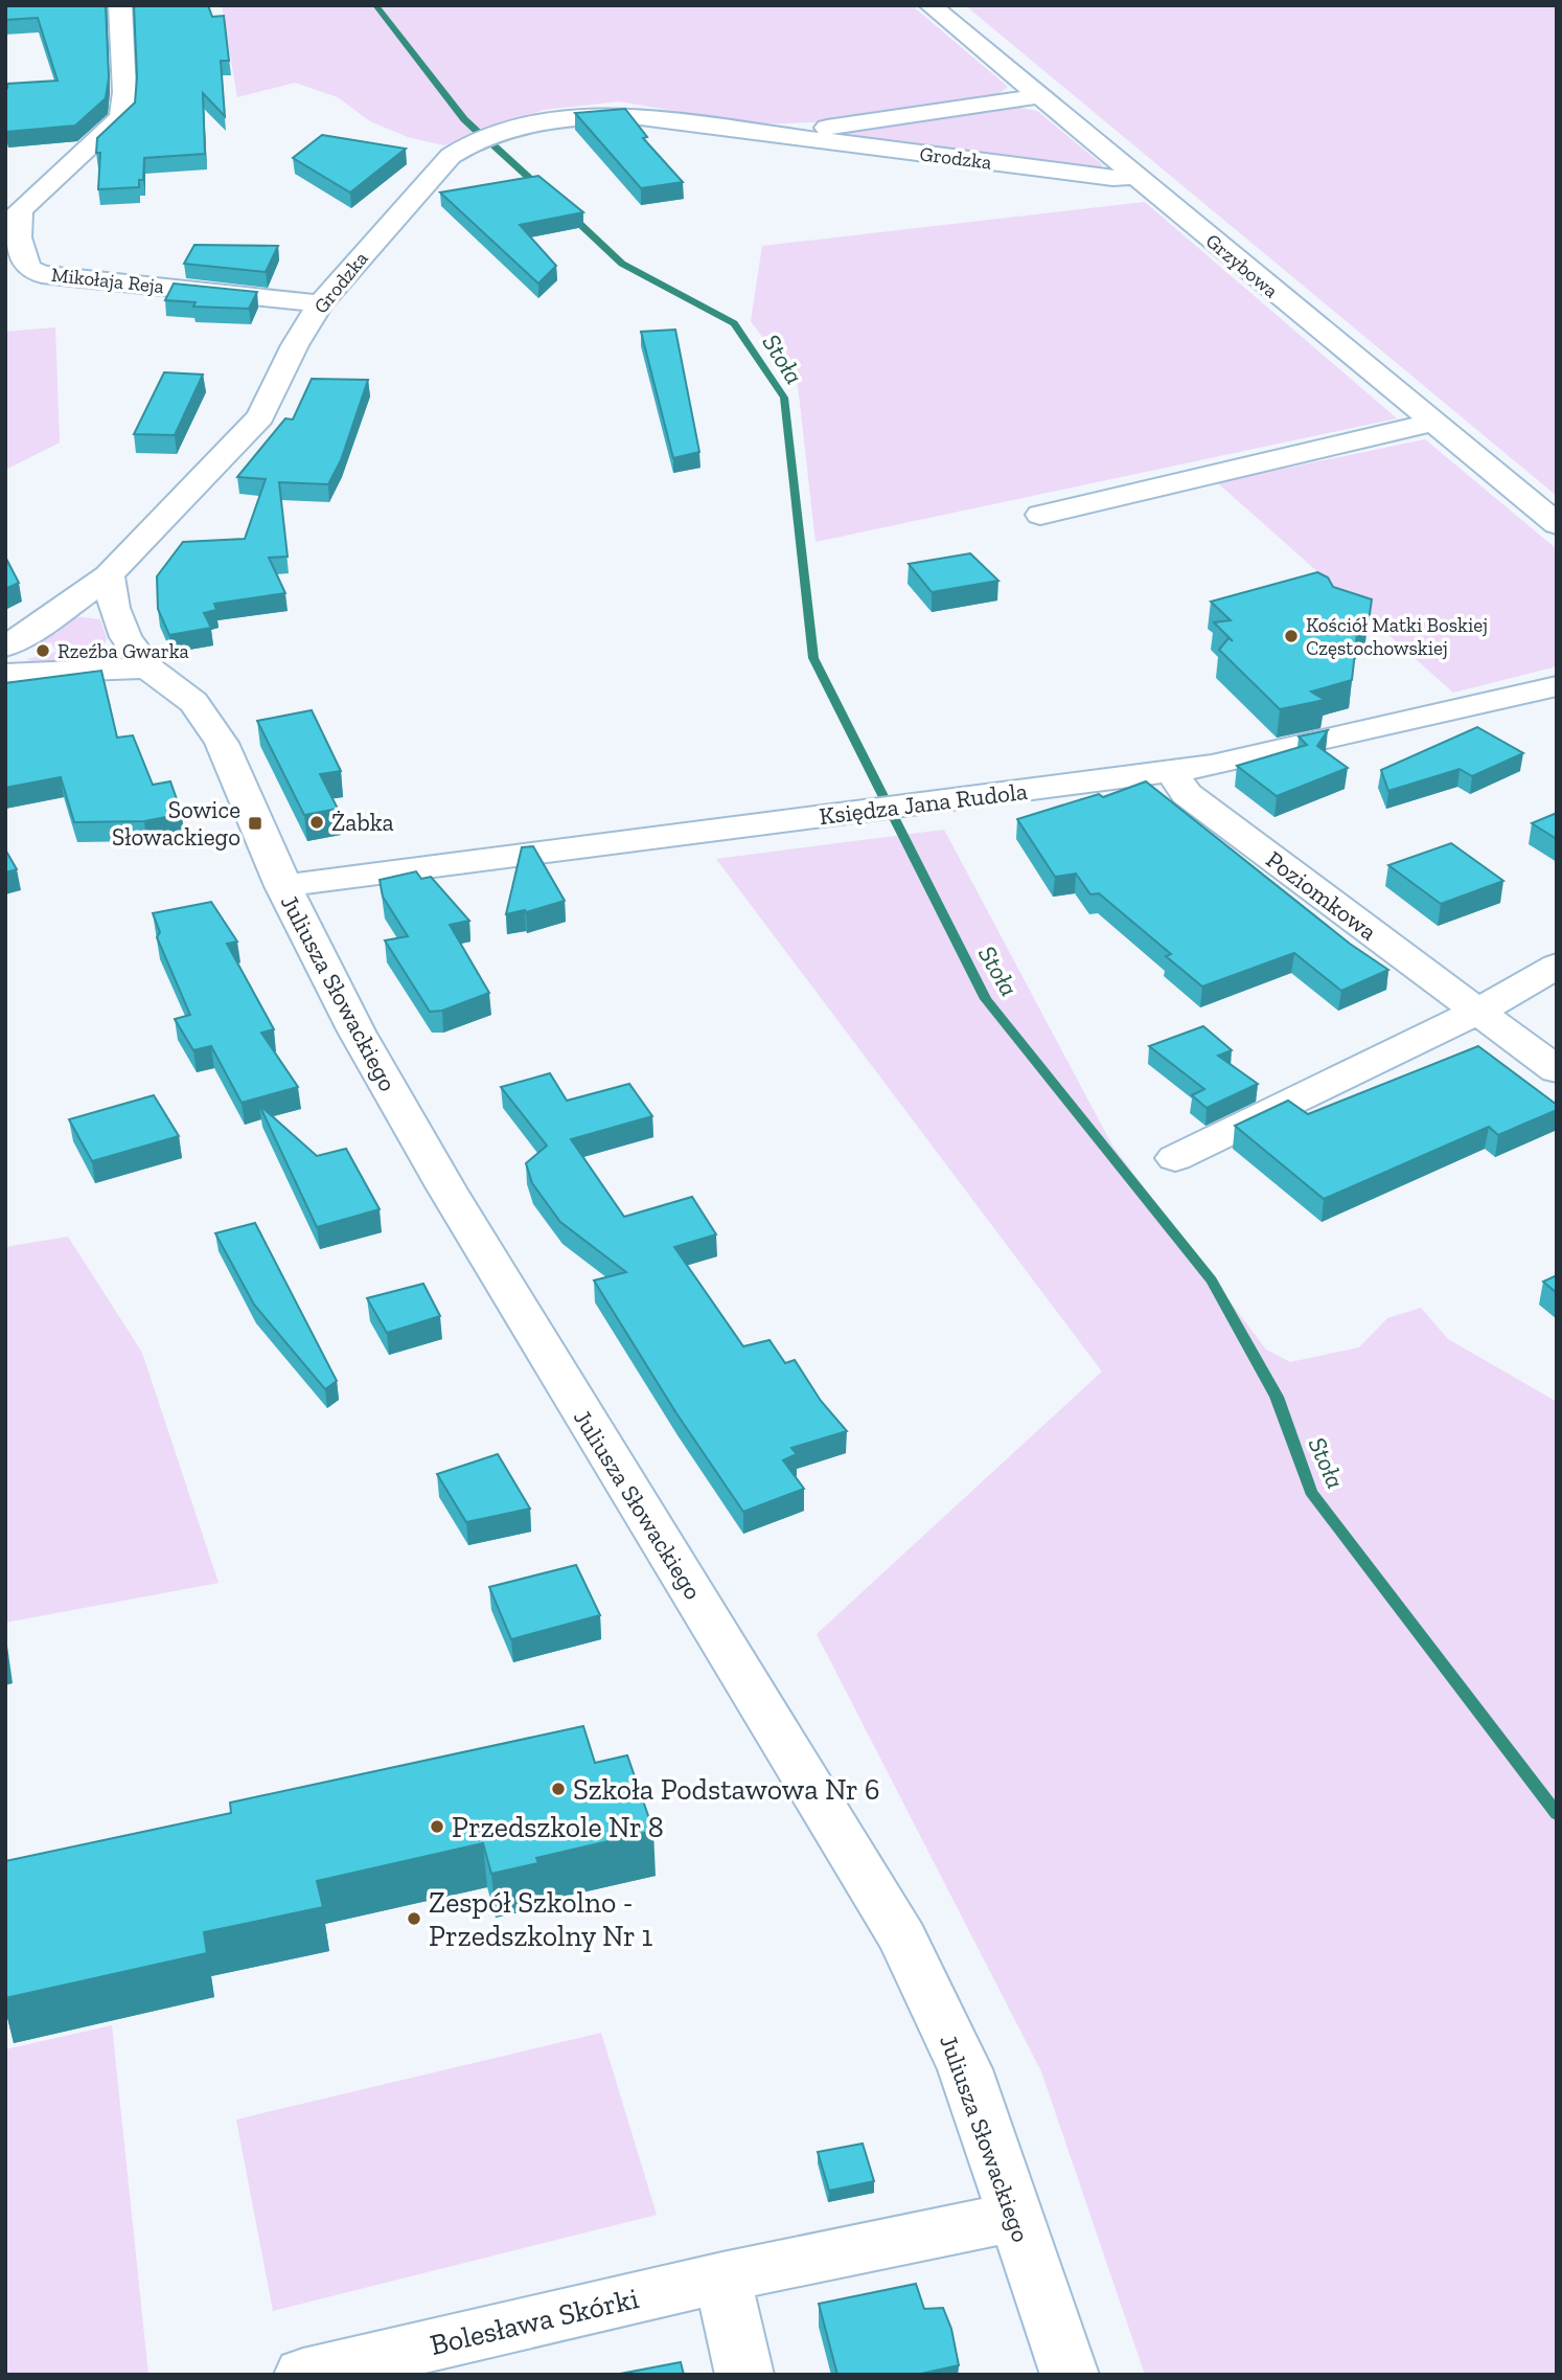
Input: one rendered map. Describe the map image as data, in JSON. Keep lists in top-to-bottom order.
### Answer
{
  "streets": {
    "street": [
      "Grodzka",
      "Grzybowa",
      "Mikołaja Reja",
      "Księdza Jana Rudola",
      "Poziomkowa",
      "Juliusza Słowackiego",
      "Bolesława Skórki"
    ]
  },
  "crossings": [
    ["Grodzka", "Grzybowa"],
    ["Grodzka", "Mikołaja Reja"],
    ["Grodzka", "Juliusza Słowackiego"],
    ["Księdza Jana Rudola", "Poziomkowa"],
    ["Księdza Jana Rudola", "Juliusza Słowackiego"],
    ["Juliusza Słowackiego", "Bolesława Skórki"]
  ],
  "water": ["Stoła"],
  "places": {
    "other": [
      "Kościół Matki Boskiej Częstochowskiej",
      "Rzeźba Gwarka",
      "Żabka",
      "Szkoła Podstawowa Nr 6",
      "Przedszkole Nr 8",
      "Zespół Szkolno - Przedszkolny Nr 1"
    ],
    "transit": ["Sowice Słowackiego"]
  }
}
